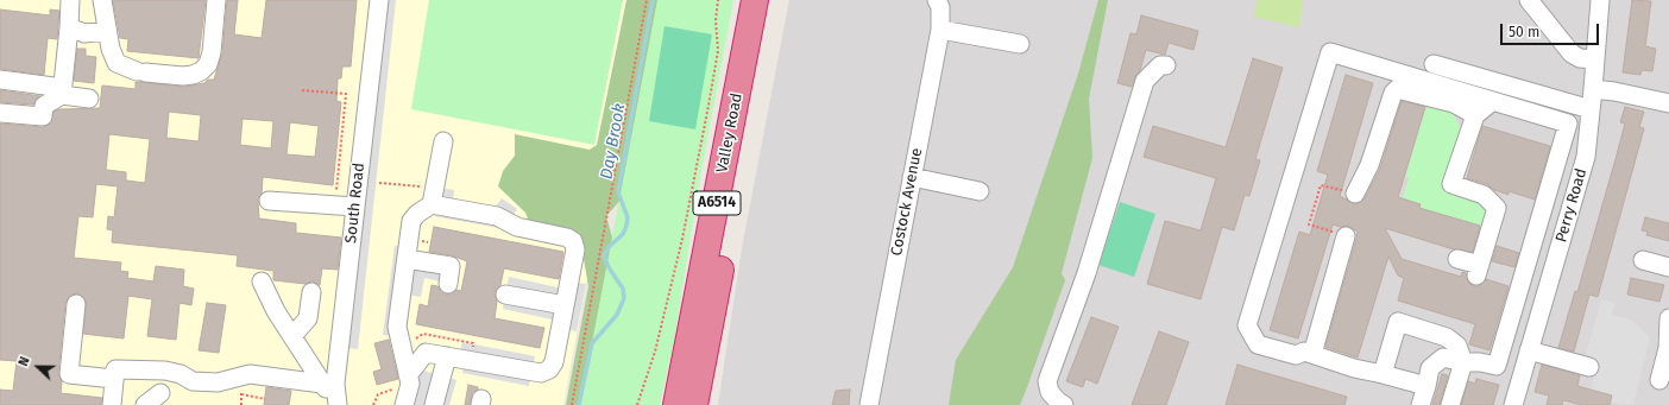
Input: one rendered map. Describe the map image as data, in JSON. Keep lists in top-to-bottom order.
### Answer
{
  "streets": {
    "highway": ["Valley Road", "A6514"],
    "street": ["Costock Avenue", "South Road", "Perry Road"]
  },
  "water": ["Day Brook"],
  "scale_bar": "50 m",
  "north": "left"
}
